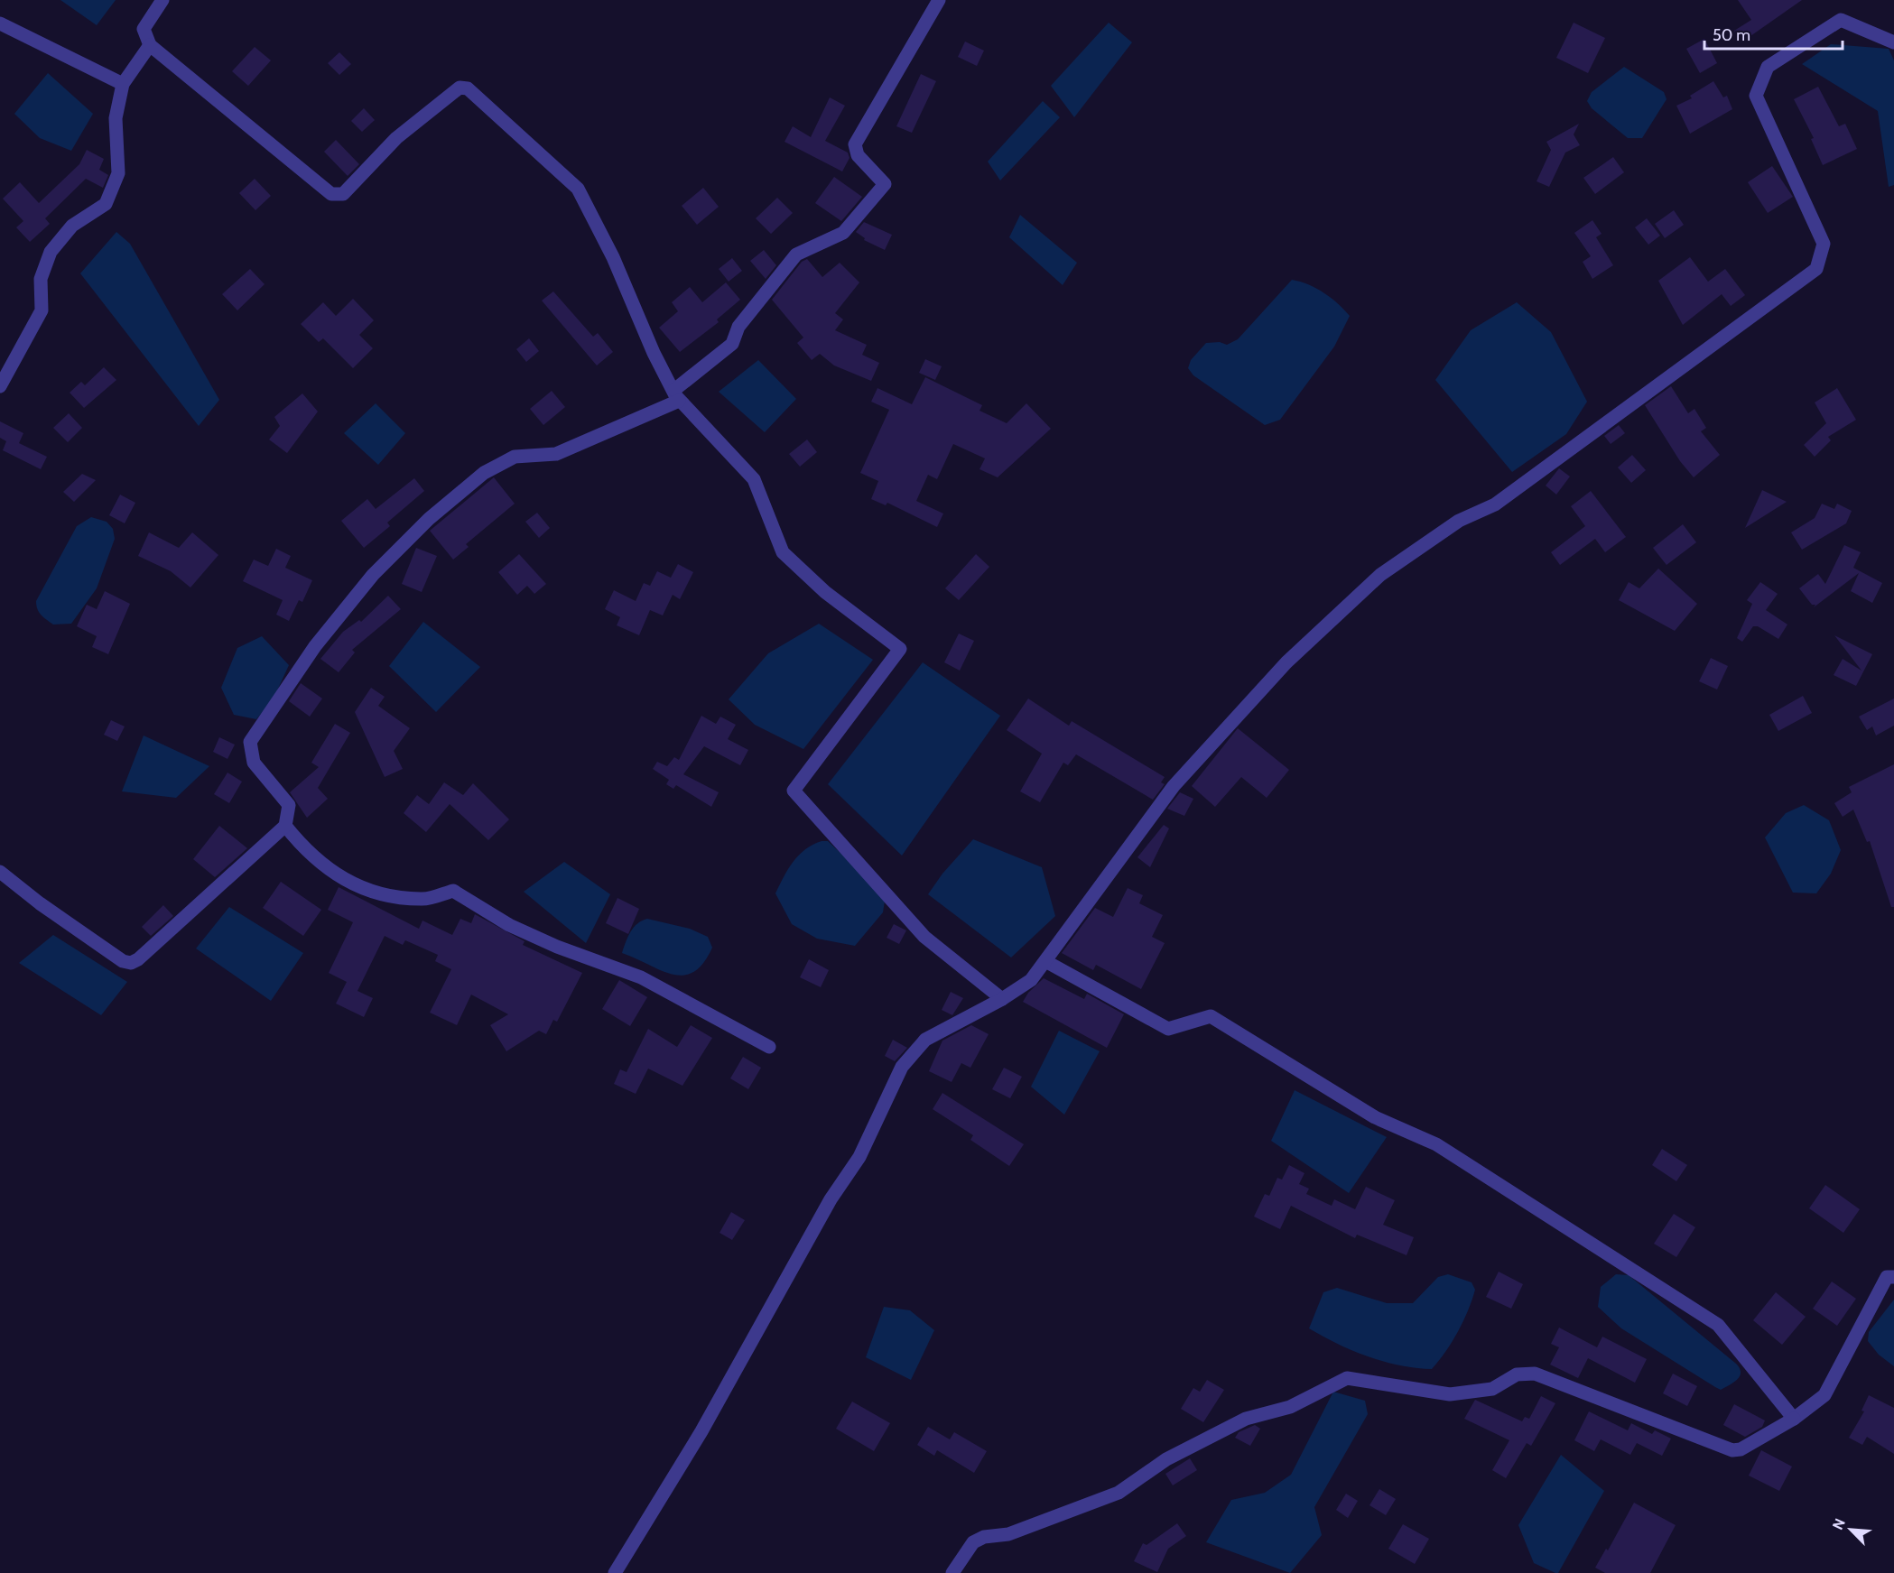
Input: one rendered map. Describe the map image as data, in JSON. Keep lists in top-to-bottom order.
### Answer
{
  "scale_bar": "50 m",
  "north": "top left"
}
